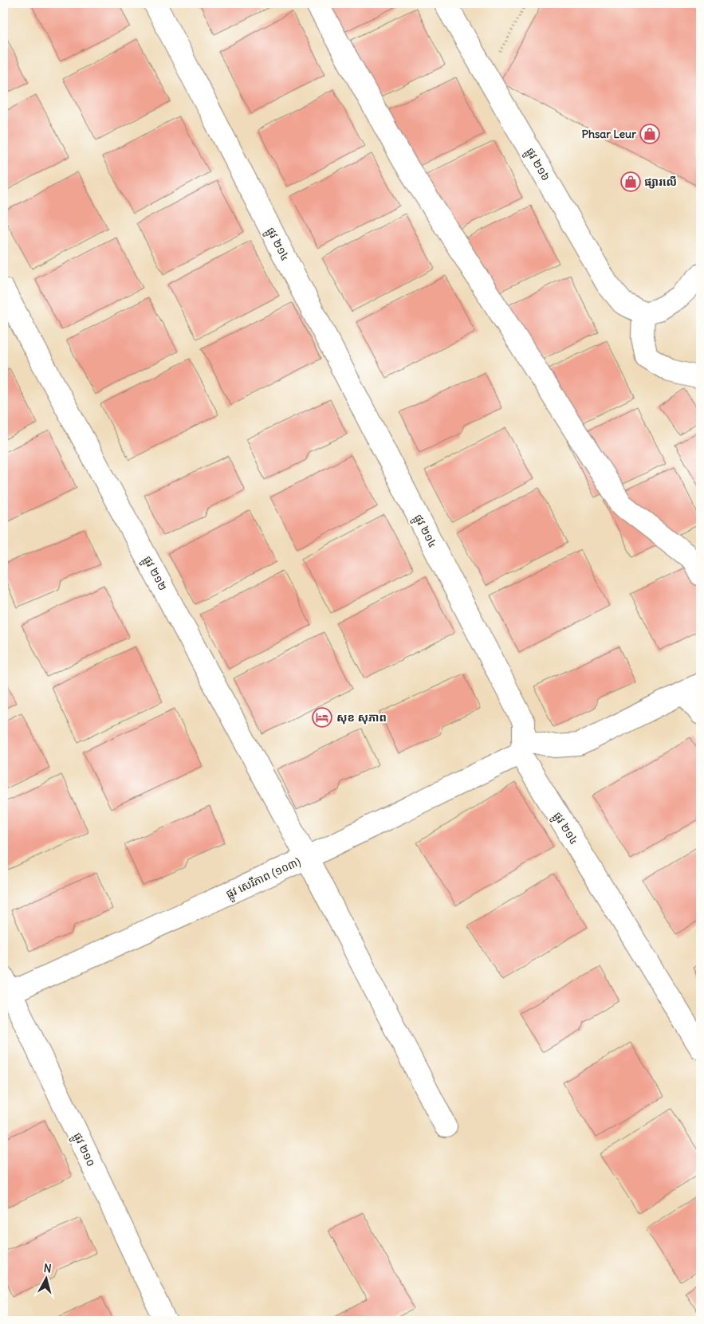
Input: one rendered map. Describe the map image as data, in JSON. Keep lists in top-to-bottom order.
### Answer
{
  "streets": {
    "street": [
      "ផ្លូវ ២១៦",
      "ផ្លូវ ២១៤",
      "ផ្លូវ ២១២",
      "ផ្លូវ សេរីភាព (១០៣)",
      "ផ្លូវ ២១០"
    ]
  },
  "crossings": [
    ["ផ្លូវ ២១៤", "ផ្លូវ សេរីភាព (១០៣)"],
    ["ផ្លូវ ២១២", "ផ្លូវ សេរីភាព (១០៣)"],
    ["ផ្លូវ សេរីភាព (១០៣)", "ផ្លូវ ២១០"]
  ],
  "places": {
    "shop": ["Phsar Leur", "ផ្សារលើ"],
    "hotel": ["សុខ សុភាព"]
  },
  "north": "top"
}
